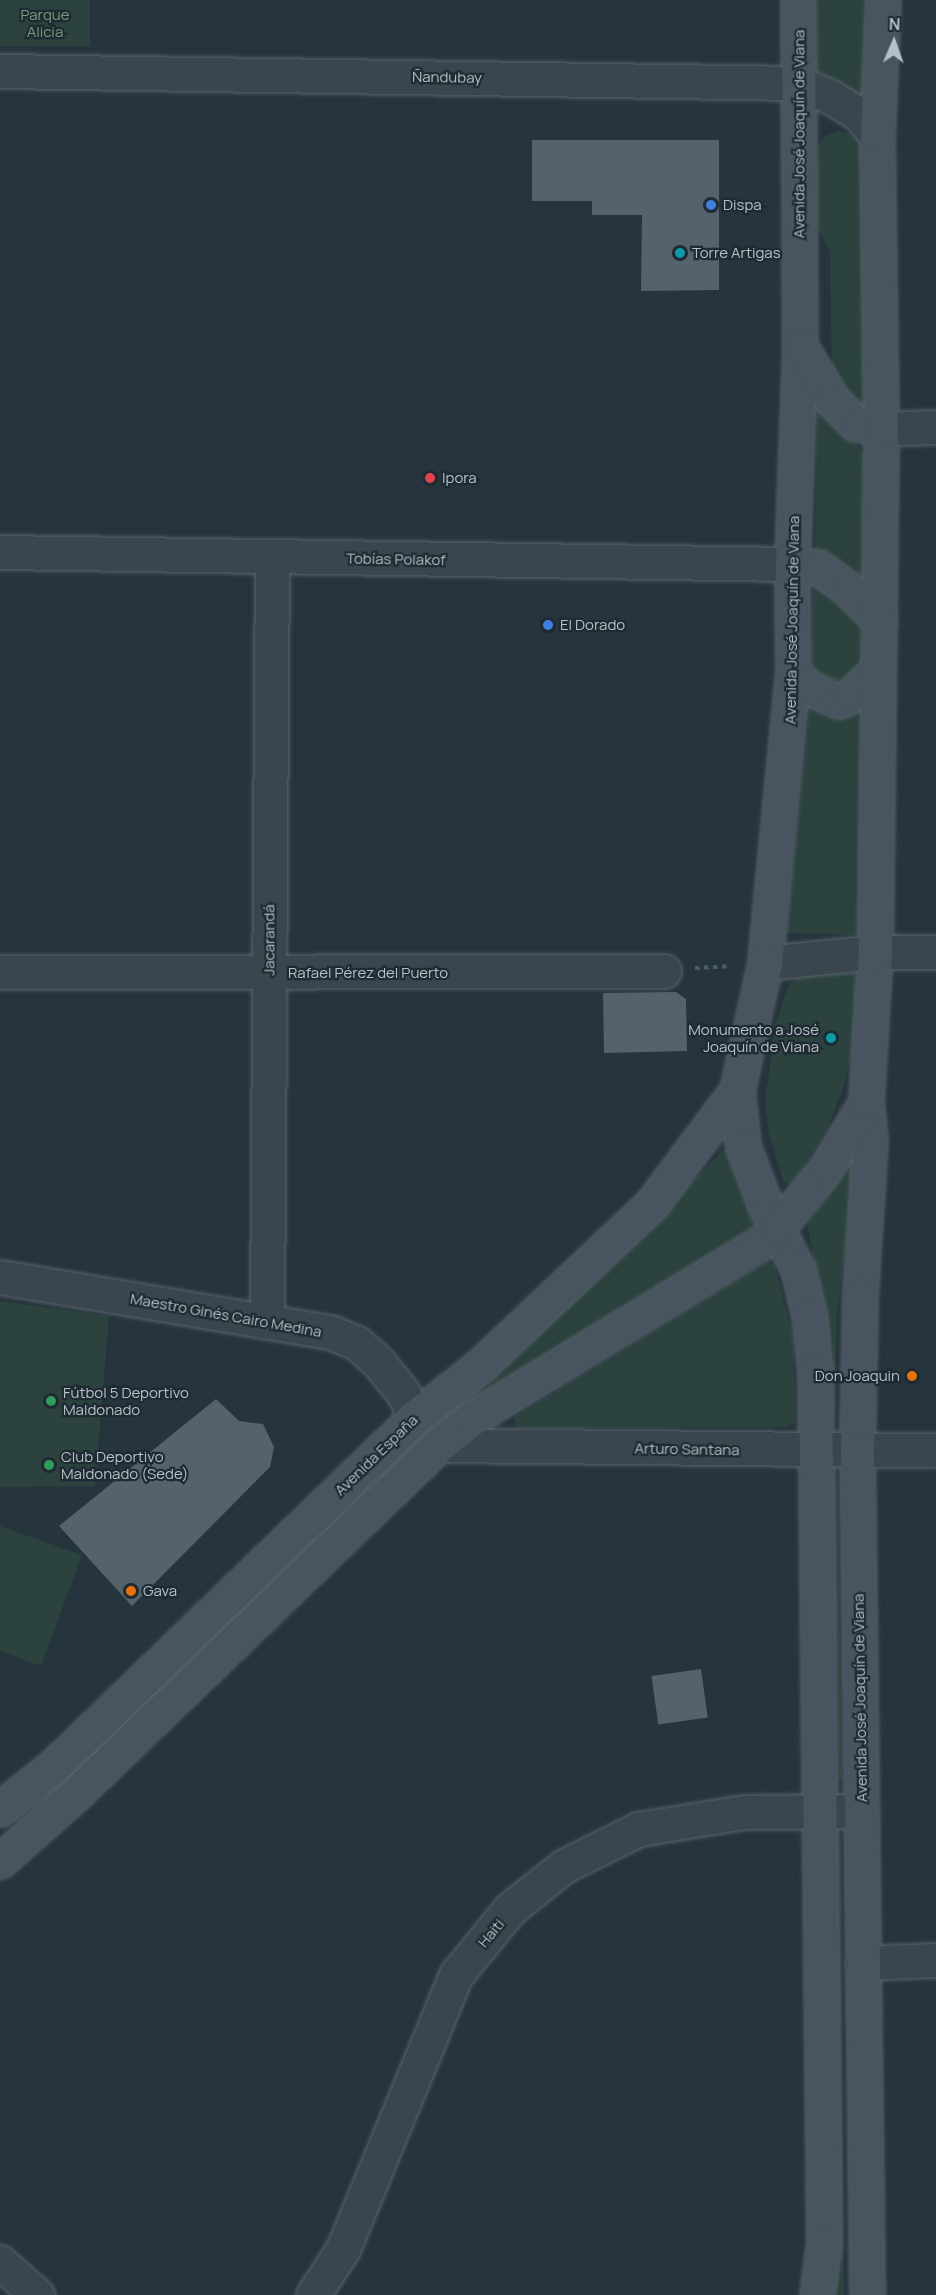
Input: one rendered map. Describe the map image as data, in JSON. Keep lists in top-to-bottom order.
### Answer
{
  "streets": {
    "main road": ["Avenida José Joaquín de Viana", "Avenida España"],
    "street": [
      "Ñandubay",
      "Tobías Polakof",
      "Jacarandá",
      "Rafael Pérez del Puerto",
      "Maestro Ginés Cairo Medina",
      "Arturo Santana",
      "Haiti"
    ]
  },
  "crossings": [
    ["Ñandubay", "Avenida José Joaquín de Viana"],
    ["Avenida José Joaquín de Viana", "Tobías Polakof"],
    ["Avenida José Joaquín de Viana", "Arturo Santana"],
    ["Avenida José Joaquín de Viana", "Avenida España"],
    ["Avenida José Joaquín de Viana", "Haiti"],
    ["Tobías Polakof", "Jacarandá"],
    ["Jacarandá", "Rafael Pérez del Puerto"],
    ["Jacarandá", "Maestro Ginés Cairo Medina"],
    ["Maestro Ginés Cairo Medina", "Avenida España"]
  ],
  "parks": ["Parque Alicia"],
  "places": [
    "Dispa",
    "Torre Artigas",
    "Ipora",
    "El Dorado",
    "Monumento a José Joaquín de Viana",
    "Don Joaquin",
    "Fútbol 5 Deportivo Maldonado",
    "Club Deportivo Maldonado (Sede)",
    "Gava"
  ],
  "north": "top"
}
